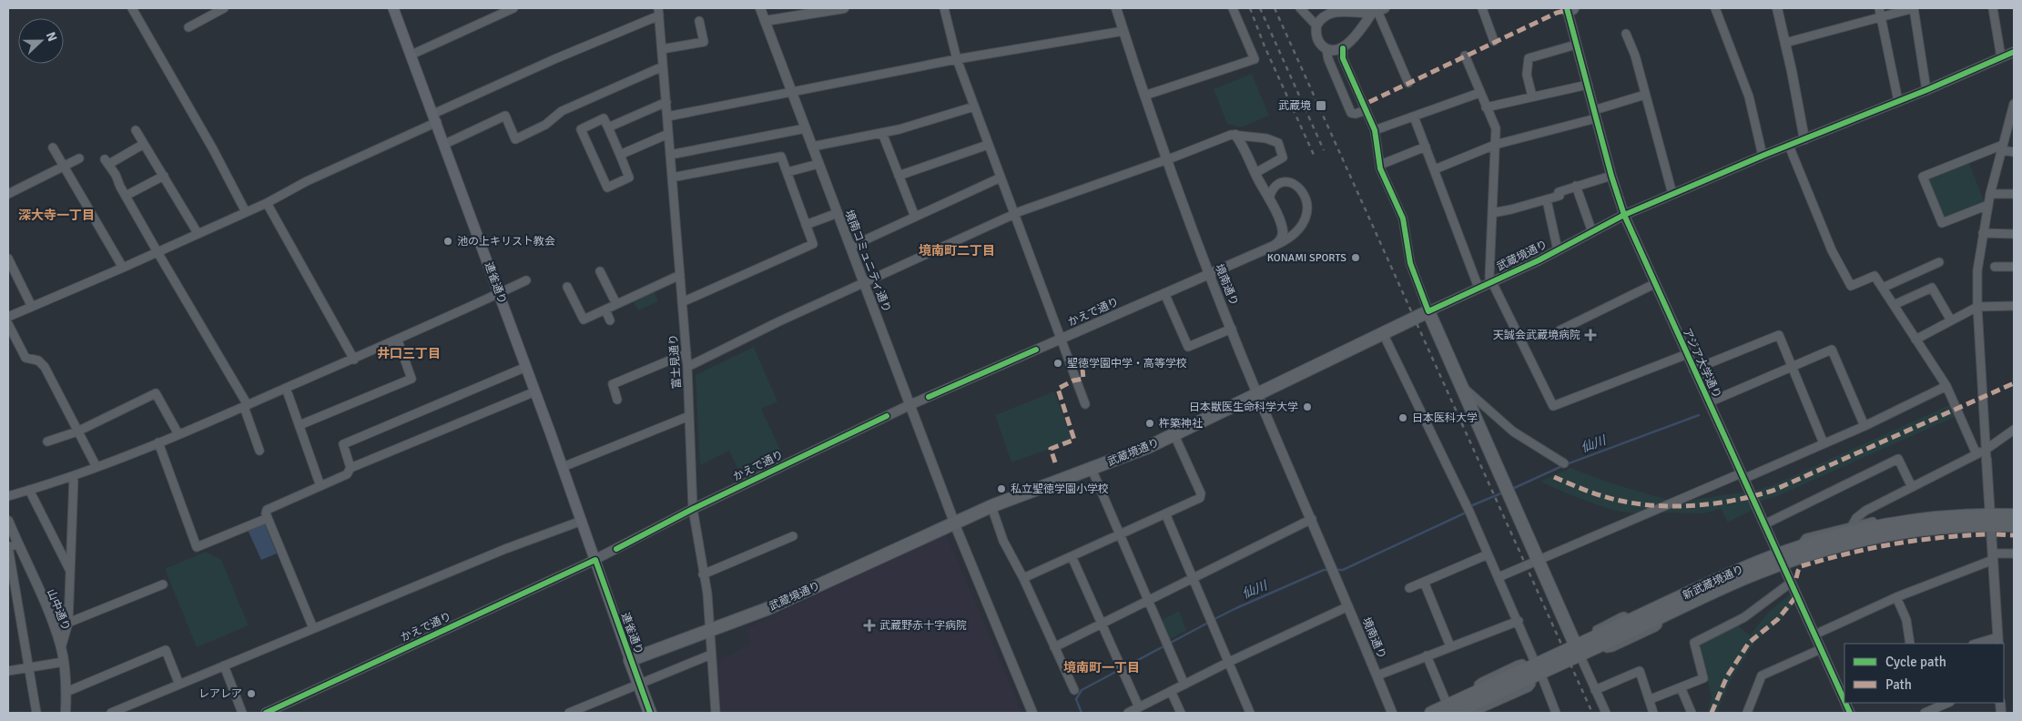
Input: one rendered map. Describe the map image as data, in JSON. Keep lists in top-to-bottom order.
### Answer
{
  "streets": {
    "main road": ["武蔵境通り", "連雀通り", "新武蔵境通り"],
    "street": [
      "境南コミュニティ通り",
      "境南通り",
      "かえで通り",
      "富士見通り",
      "アジア大学通り",
      "山中通り"
    ]
  },
  "crossings": [
    ["武蔵境通り", "境南コミュニティ通り"],
    ["武蔵境通り", "連雀通り"],
    ["武蔵境通り", "境南通り"],
    ["武蔵境通り", "富士見通り"],
    ["武蔵境通り", "アジア大学通り"],
    ["境南コミュニティ通り", "かえで通り"],
    ["連雀通り", "かえで通り"],
    ["境南通り", "かえで通り"],
    ["かえで通り", "富士見通り"],
    ["アジア大学通り", "新武蔵境通り"]
  ],
  "districts": [
    "深大寺一丁目",
    "境南町二丁目",
    "井口三丁目",
    "境南町一丁目"
  ],
  "water": ["仙川"],
  "places": {
    "transit": ["武蔵境"],
    "other": [
      "池の上キリスト教会",
      "KONAMI SPORTS",
      "聖徳学園中学・高等学校",
      "日本獣医生命科学大学",
      "日本医科大学",
      "杵築神社",
      "私立聖徳学園小学校",
      "レアレア"
    ],
    "health": ["天誠会武蔵境病院", "武蔵野赤十字病院"]
  },
  "legend": ["Cycle path", "Path"],
  "north": "right"
}
